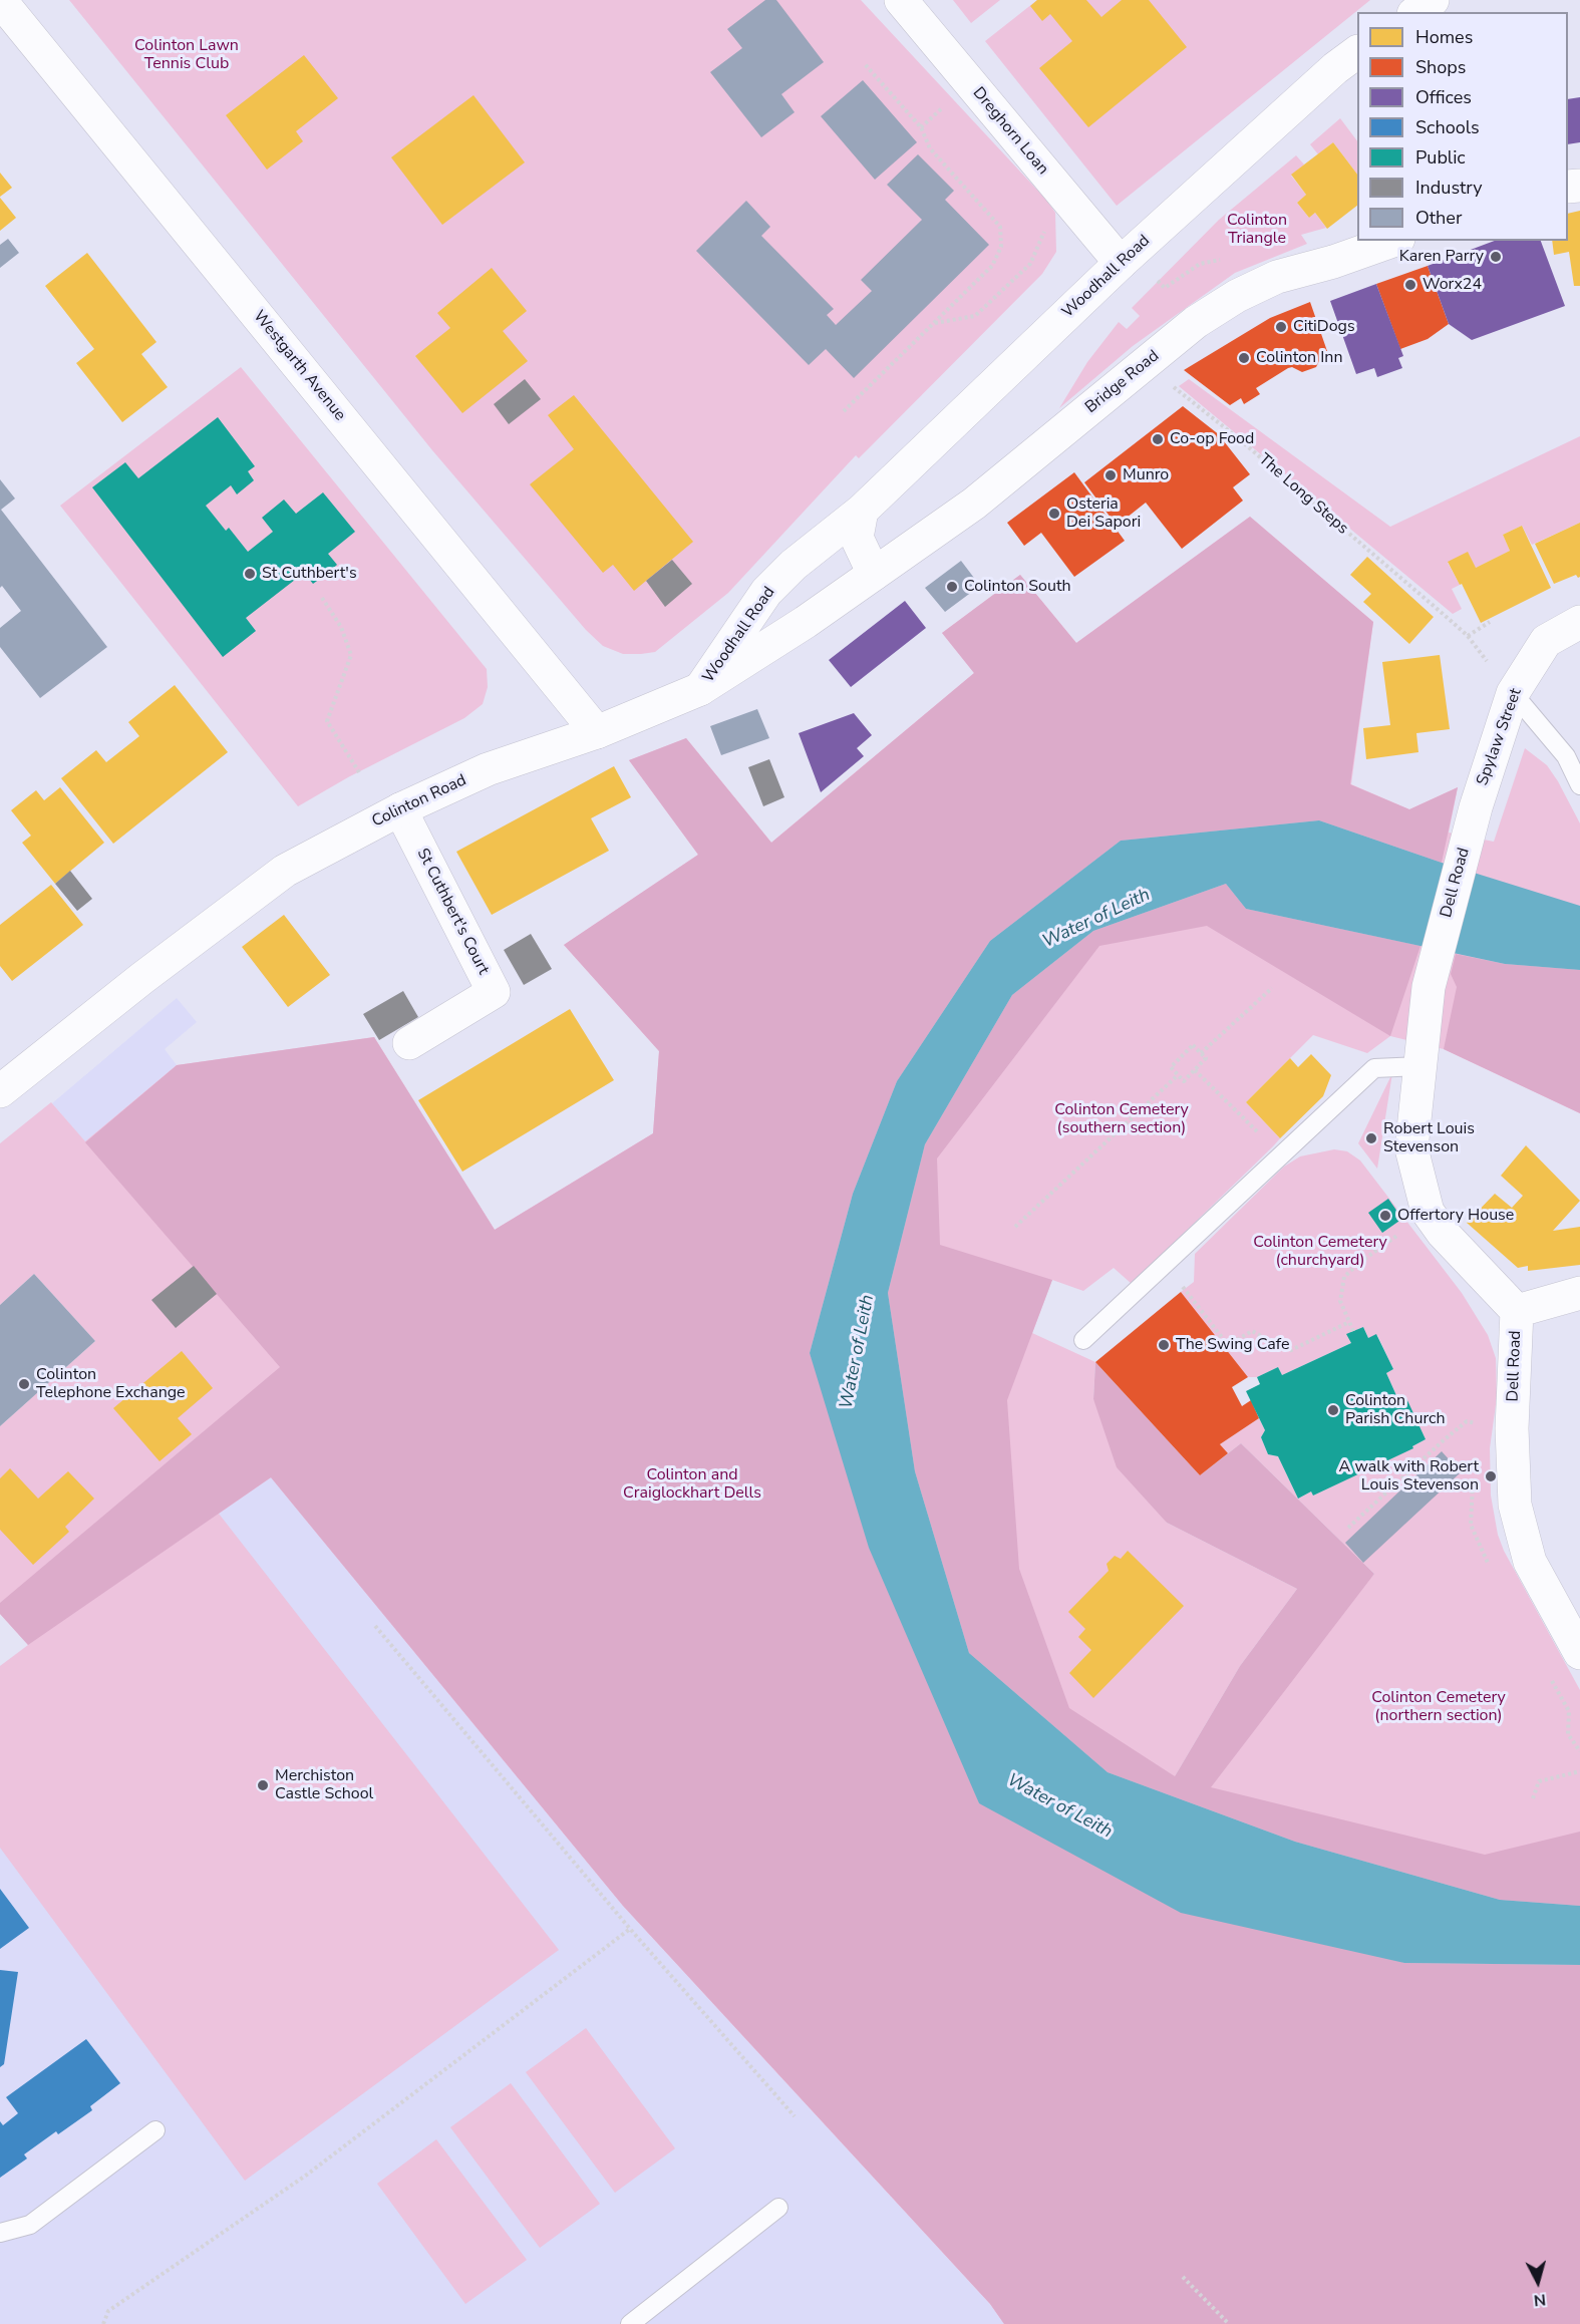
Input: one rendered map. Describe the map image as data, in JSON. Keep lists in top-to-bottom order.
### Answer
{
  "streets": {
    "street": [
      "Dreghorn Loan",
      "Woodhall Road",
      "Westgarth Avenue",
      "Bridge Road",
      "Spylaw Street",
      "Colinton Road",
      "Dell Road",
      "St Cuthbert's Court"
    ],
    "path": ["The Long Steps"]
  },
  "crossings": [
    ["Dreghorn Loan", "Woodhall Road"],
    ["Woodhall Road", "Colinton Road"],
    ["Westgarth Avenue", "Colinton Road"],
    ["Bridge Road", "The Long Steps"],
    ["Bridge Road", "Colinton Road"],
    ["Spylaw Street", "Dell Road"],
    ["Colinton Road", "St Cuthbert's Court"]
  ],
  "water": ["Water of Leith"],
  "parks": [
    "Colinton Lawn Tennis Club",
    "Colinton Triangle",
    "Colinton Cemetery (southern section)",
    "Colinton Cemetery (churchyard)",
    "Colinton and Craiglockhart Dells",
    "Colinton Cemetery (northern section)"
  ],
  "places": [
    "Karen Parry",
    "Worx24",
    "CitiDogs",
    "Colinton Inn",
    "Co-op Food",
    "Munro",
    "Osteria Dei Sapori",
    "St Cuthbert's",
    "Colinton South",
    "Robert Louis Stevenson",
    "Offertory House",
    "The Swing Cafe",
    "Colinton Telephone Exchange",
    "Colinton Parish Church",
    "A walk with Robert Louis Stevenson",
    "Merchiston Castle School"
  ],
  "legend": [
    "Homes",
    "Shops",
    "Offices",
    "Schools",
    "Public",
    "Industry",
    "Other"
  ],
  "north": "bottom"
}
